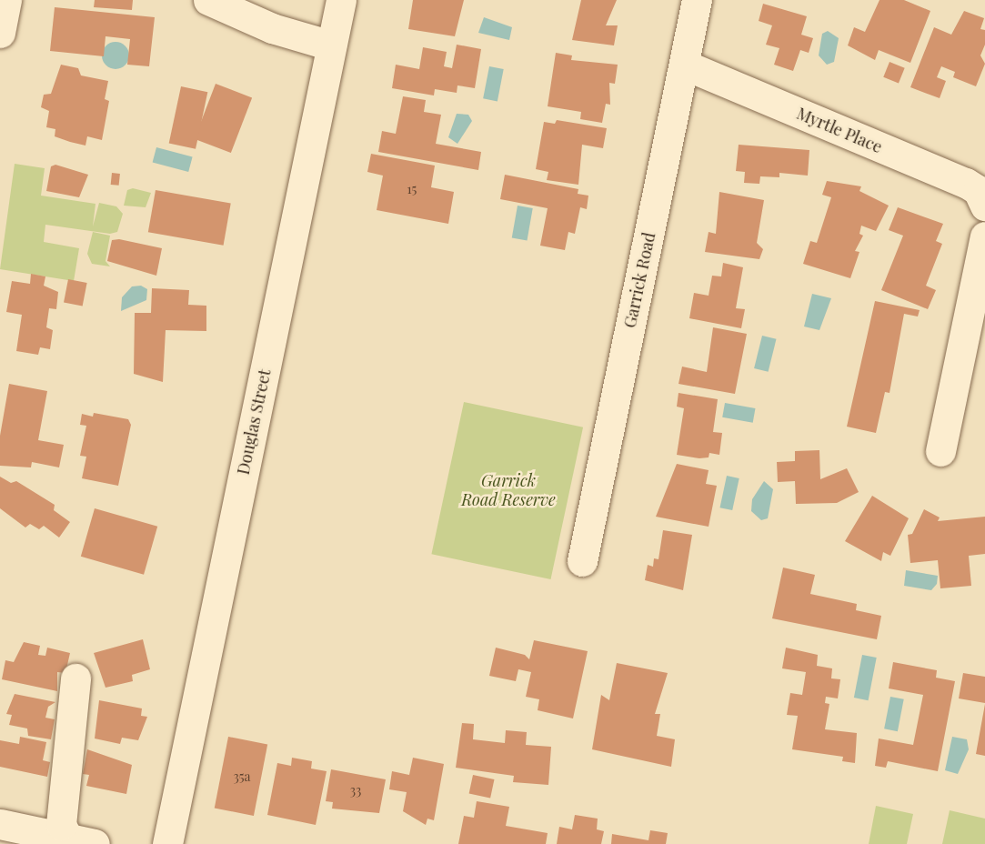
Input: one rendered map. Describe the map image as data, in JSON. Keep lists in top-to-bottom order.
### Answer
{
  "streets": {
    "street": ["Myrtle Place", "Garrick Road", "Douglas Street"]
  },
  "crossings": [
    ["Myrtle Place", "Garrick Road"]
  ],
  "parks": ["Garrick Road Reserve"],
  "house_numbers": ["15", "35a", "33"]
}
